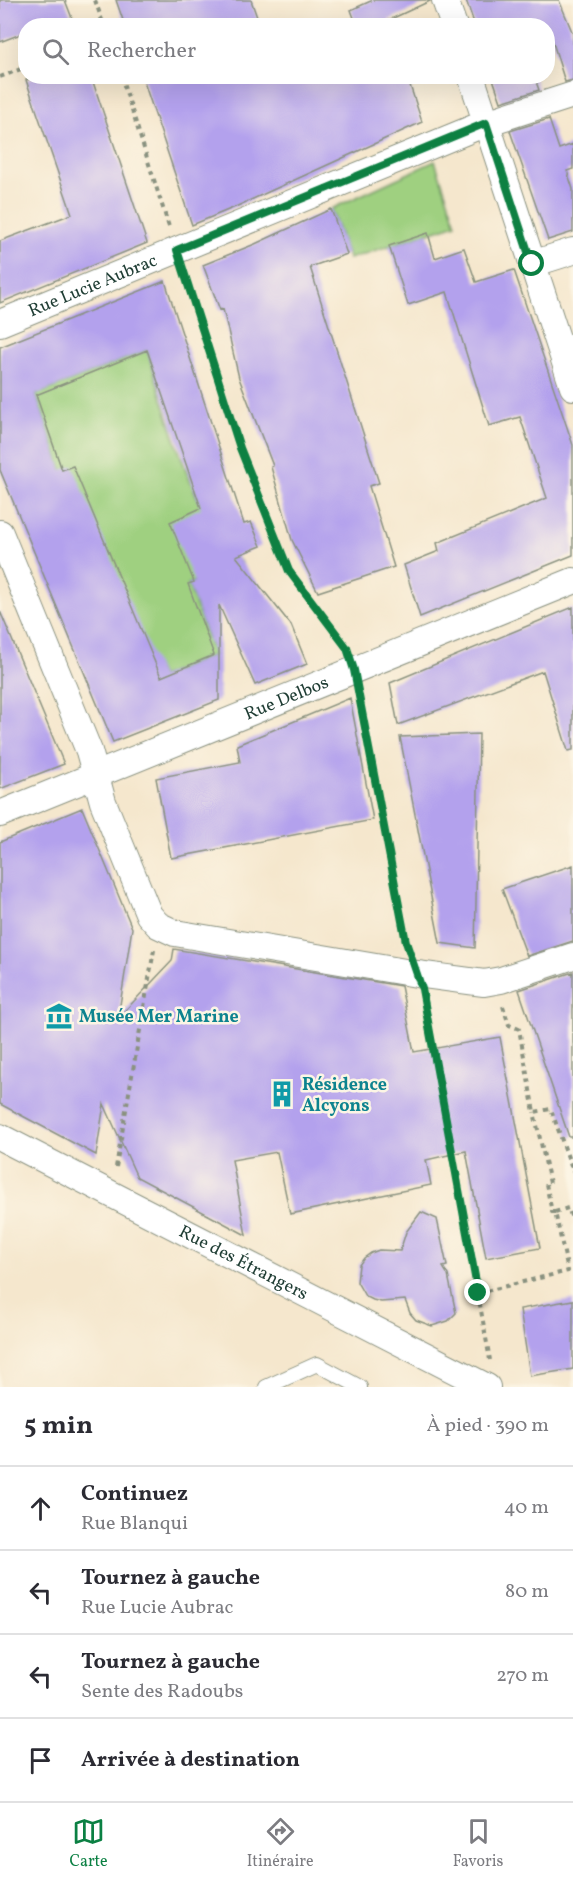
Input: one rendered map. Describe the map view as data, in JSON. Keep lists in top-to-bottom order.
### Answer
{
  "streets": {
    "street": ["Rue Lucie Aubrac", "Rue Delbos", "Rue des Étrangers"]
  },
  "places": {
    "museum": ["Musée Mer Marine"],
    "building": ["Résidence Alcyons"]
  },
  "page": {
    "search": "Rechercher",
    "heading": ["5 min", "À pied · 390 m"],
    "list": [
      ["Continuez", "Rue Blanqui", "40 m"],
      ["Tournez à gauche", "Rue Lucie Aubrac", "80 m"],
      ["Tournez à gauche", "Sente des Radoubs", "270 m"],
      "Arrivée à destination"
    ],
    "nav": ["Carte", "Itinéraire", "Favoris"]
  }
}
